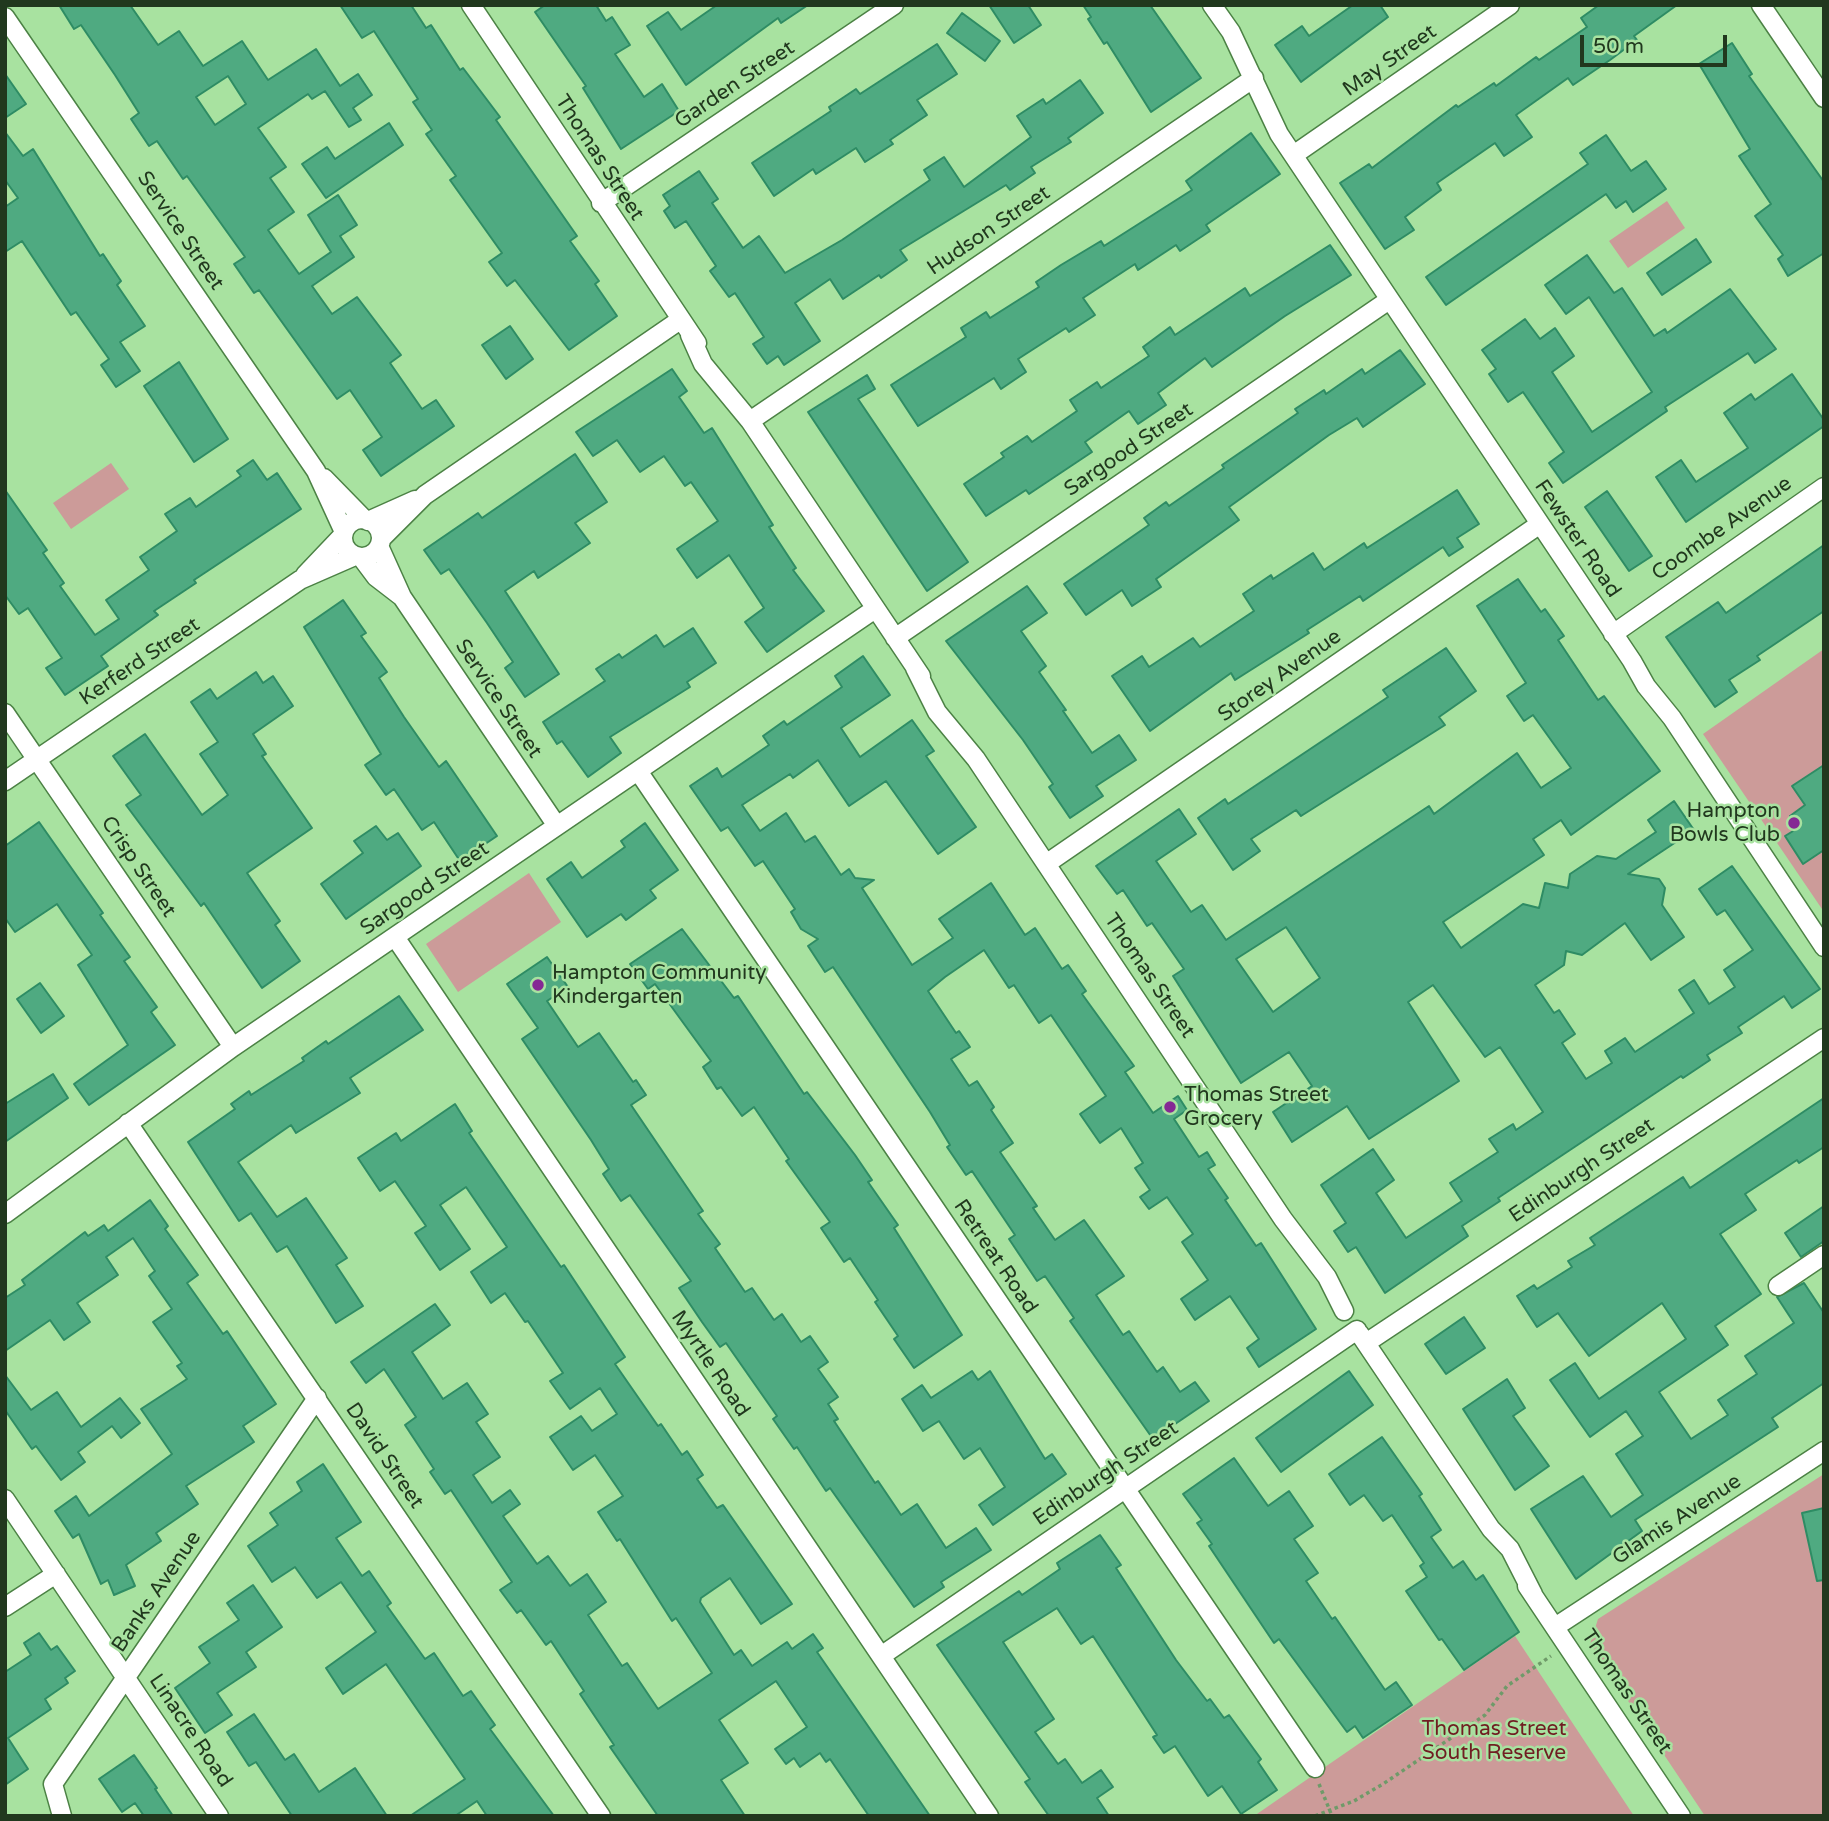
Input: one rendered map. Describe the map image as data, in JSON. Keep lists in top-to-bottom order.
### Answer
{
  "streets": {
    "street": [
      "May Street",
      "Garden Street",
      "Thomas Street",
      "Service Street",
      "Hudson Street",
      "Sargood Street",
      "Coombe Avenue",
      "Fewster Road",
      "Kerferd Street",
      "Storey Avenue",
      "Crisp Street",
      "Edinburgh Street",
      "Retreat Road",
      "Myrtle Road",
      "David Street",
      "Glamis Avenue",
      "Banks Avenue",
      "Linacre Road"
    ]
  },
  "crossings": [
    ["May Street", "Fewster Road"],
    ["Garden Street", "Thomas Street"],
    ["Thomas Street", "Hudson Street"],
    ["Thomas Street", "Sargood Street"],
    ["Thomas Street", "Storey Avenue"],
    ["Thomas Street", "Edinburgh Street"],
    ["Thomas Street", "Glamis Avenue"],
    ["Service Street", "Sargood Street"],
    ["Service Street", "Kerferd Street"],
    ["Hudson Street", "Fewster Road"],
    ["Sargood Street", "Fewster Road"],
    ["Sargood Street", "Crisp Street"],
    ["Sargood Street", "Retreat Road"],
    ["Sargood Street", "Myrtle Road"],
    ["Sargood Street", "David Street"],
    ["Coombe Avenue", "Fewster Road"],
    ["Fewster Road", "Storey Avenue"],
    ["Kerferd Street", "Crisp Street"],
    ["Edinburgh Street", "Retreat Road"],
    ["Edinburgh Street", "Myrtle Road"],
    ["David Street", "Banks Avenue"],
    ["Banks Avenue", "Linacre Road"]
  ],
  "parks": ["Thomas Street South Reserve"],
  "places": ["Hampton Bowls Club", "Hampton Community Kindergarten", "Thomas Street Grocery"],
  "scale_bar": "50 m"
}
